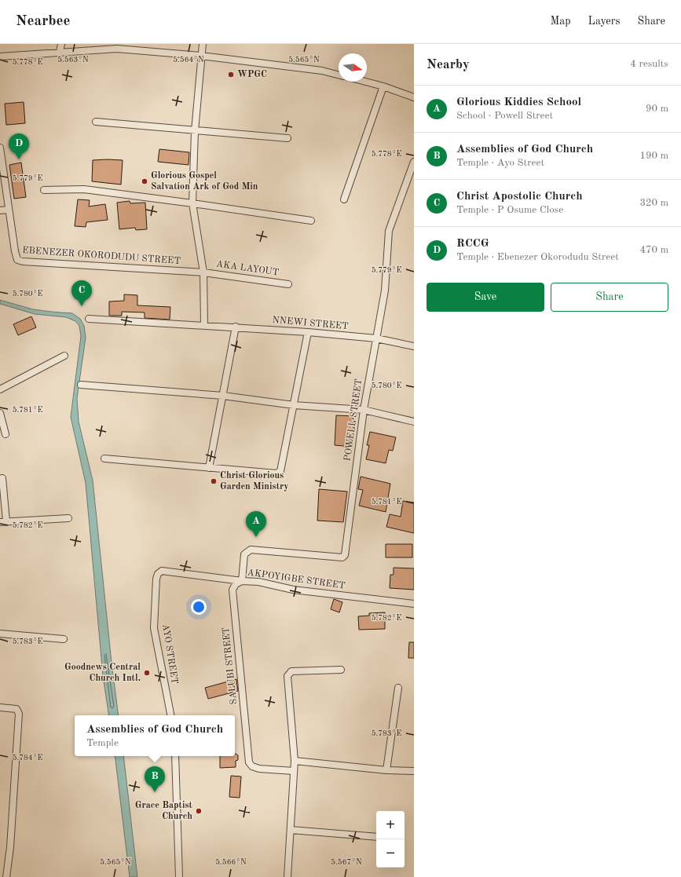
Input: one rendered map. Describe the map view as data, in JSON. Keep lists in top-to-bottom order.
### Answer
{
  "streets": {
    "street": [
      "EBENEZER OKORODUDU STREET",
      "AKA LAYOUT",
      "NNEWI STREET",
      "POWELL STREET",
      "AKPOYIGBE STREET",
      "AYO STREET",
      "SALUBI STREET"
    ]
  },
  "crossings": [
    ["EBENEZER OKORODUDU STREET", "AKA LAYOUT"],
    ["NNEWI STREET", "POWELL STREET"],
    ["POWELL STREET", "AKPOYIGBE STREET"],
    ["POWELL STREET", "SALUBI STREET"],
    ["AKPOYIGBE STREET", "AYO STREET"],
    ["AKPOYIGBE STREET", "SALUBI STREET"]
  ],
  "places": [
    "WPGC",
    "Glorious Gospel Salvation Ark of God Min",
    "Christ Glorious Garden Ministry",
    "Goodnews Central Church Intl.",
    "Grace Baptist Church"
  ],
  "north": "right",
  "page": {
    "header": "Nearbee",
    "nav": ["Map", "Layers", "Share"],
    "heading": ["Nearby", "4 results"],
    "list": [
      {
        "mark": "A",
        "name": "Glorious Kiddies School",
        "note": "School · Powell Street",
        "value": "90 m"
      },
      {
        "mark": "B",
        "name": "Assemblies of God Church",
        "note": "Temple · Ayo Street",
        "value": "190 m"
      },
      {
        "mark": "C",
        "name": "Christ Apostolic Church",
        "note": "Temple · P Osume Close",
        "value": "320 m"
      },
      {
        "mark": "D",
        "name": "RCCG",
        "note": "Temple · Ebenezer Okorodudu Street",
        "value": "470 m"
      }
    ],
    "pins": [
      "D",
      "C",
      "A",
      "B"
    ],
    "buttons": ["Save", "Share"],
    "popup": ["Assemblies of God Church", "Temple"],
    "map_buttons": ["+", "−"]
  },
  "coordinates": [
    "5.563°N",
    "5.564°N",
    "5.565°N",
    "5.778°E",
    "5.779°E",
    "5.780°E",
    "5.781°E",
    "5.782°E",
    "5.783°E",
    "5.784°E",
    "5.566°N",
    "5.567°N"
  ]
}
